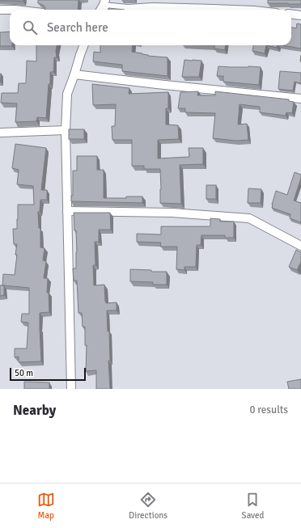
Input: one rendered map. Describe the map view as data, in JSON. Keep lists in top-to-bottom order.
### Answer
{
  "scale_bar": "50 m",
  "page": {
    "search": "Search here",
    "scale": "50 m",
    "heading": ["Nearby", "0 results"],
    "nav": ["Map", "Directions", "Saved"]
  }
}
